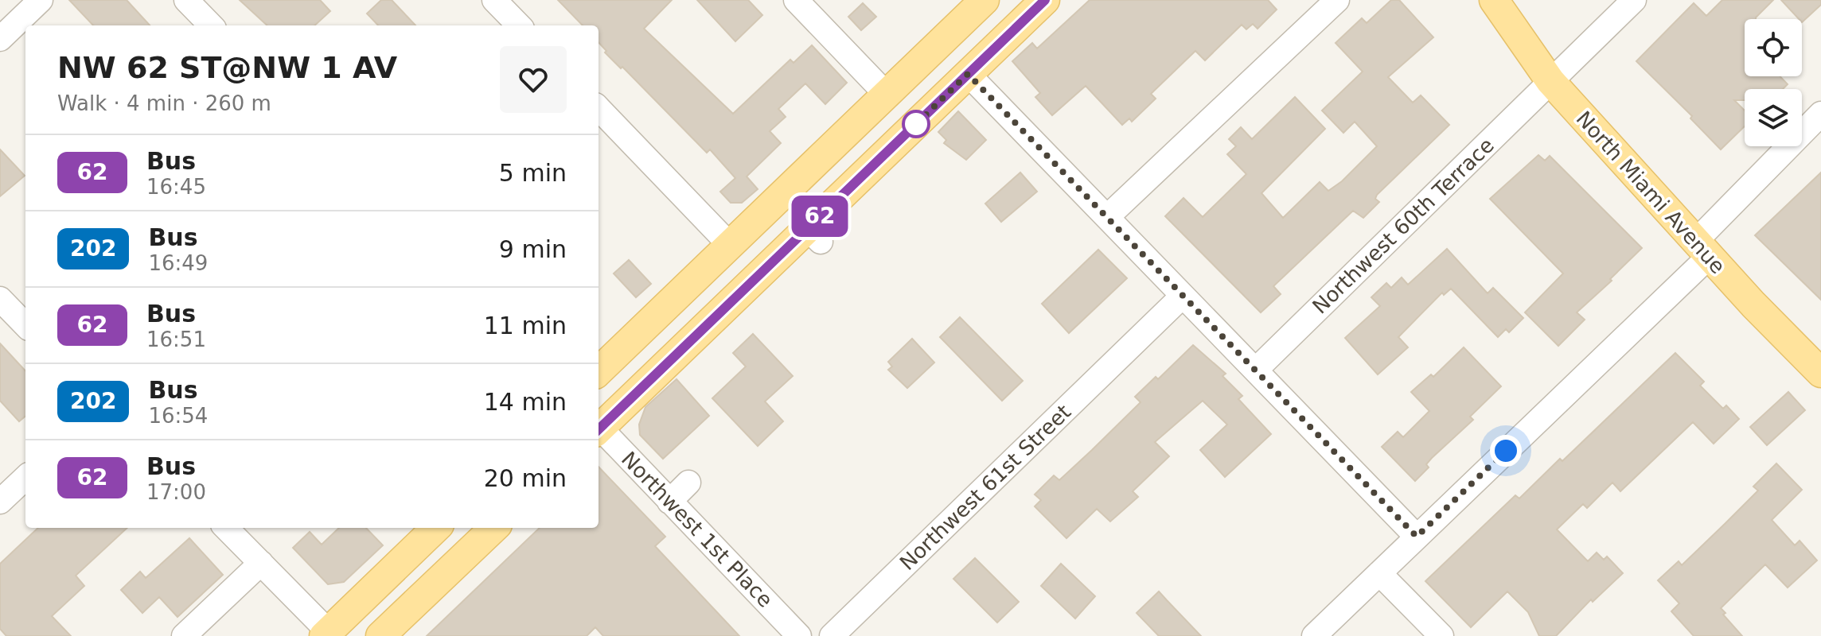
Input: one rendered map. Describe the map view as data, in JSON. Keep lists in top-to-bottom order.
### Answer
{
  "streets": {
    "main road": ["North Miami Avenue"],
    "street": ["Northwest 60th Terrace", "Northwest 61st Street", "Northwest 1st Place"]
  },
  "crossings": [
    ["North Miami Avenue", "Northwest 60th Terrace"]
  ],
  "lines": ["bus line 62"],
  "page": {
    "on_map": "62",
    "heading": ["NW 62 ST@NW 1 AV", "Walk · 4 min · 260 m"],
    "list": [
      {
        "mark": "62",
        "name": "Bus",
        "note": "16:45",
        "value": "5 min"
      },
      {
        "mark": "202",
        "name": "Bus",
        "note": "16:49",
        "value": "9 min"
      },
      {
        "mark": "62",
        "name": "Bus",
        "note": "16:51",
        "value": "11 min"
      },
      {
        "mark": "202",
        "name": "Bus",
        "note": "16:54",
        "value": "14 min"
      },
      {
        "mark": "62",
        "name": "Bus",
        "note": "17:00",
        "value": "20 min"
      }
    ]
  }
}
